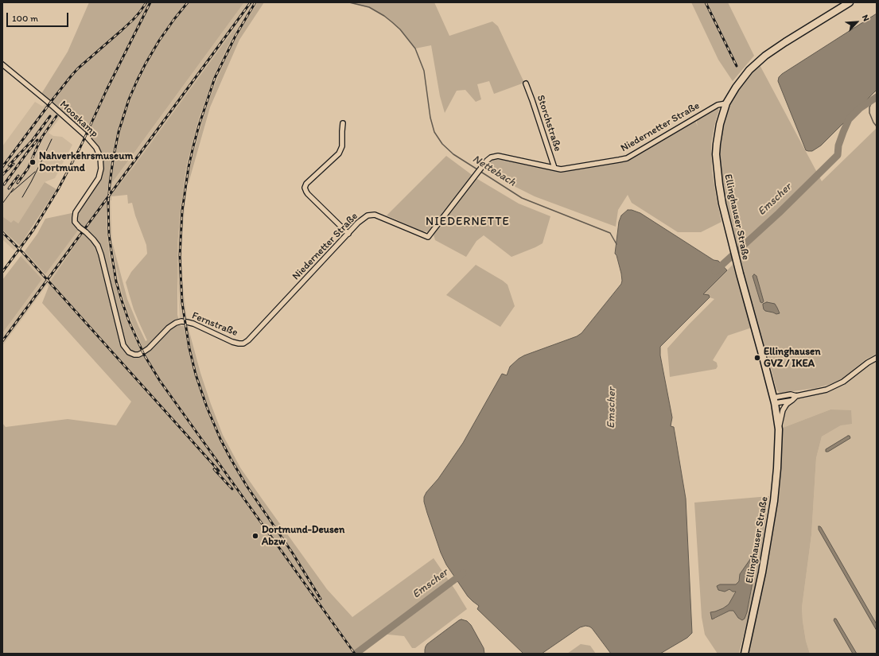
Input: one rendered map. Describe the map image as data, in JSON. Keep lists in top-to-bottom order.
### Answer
{
  "streets": {
    "main road": ["Ellinghauser Straße"],
    "street": [
      "Mooskamp",
      "Storchstraße",
      "Niedernetter Straße",
      "Fernstraße"
    ]
  },
  "crossings": [
    ["Mooskamp", "Fernstraße"],
    ["Storchstraße", "Niedernetter Straße"],
    ["Niedernetter Straße", "Ellinghauser Straße"],
    ["Niedernetter Straße", "Fernstraße"]
  ],
  "districts": ["NIEDERNETTE"],
  "water": ["Nettebach", "Emscher"],
  "places": ["Nahverkehrsmuseum Dortmund", "Ellinghausen GVZ / IKEA", "Dortmund-Deusen Abzw"],
  "scale_bar": "100 m",
  "north": "top right"
}
